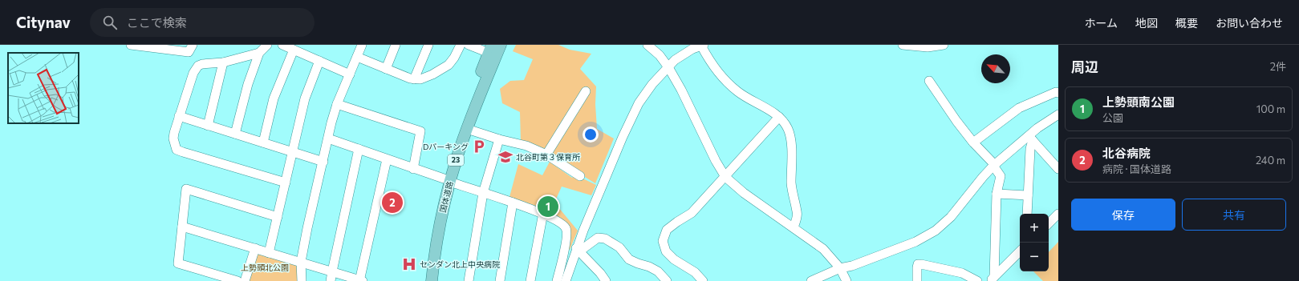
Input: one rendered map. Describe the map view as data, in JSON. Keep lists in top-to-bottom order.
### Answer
{
  "streets": {
    "main road": ["23", "国体道路"]
  },
  "parks": ["上勢頭北公園"],
  "places": {
    "parking": ["Dパーキング"],
    "school or university": ["北谷町第３保育所"],
    "hospital": ["センダン北上中央病院"]
  },
  "north": "top left",
  "page": {
    "header": "Citynav",
    "search": "ここで検索",
    "nav": [
      "ホーム",
      "地図",
      "概要",
      "お問い合わせ"
    ],
    "heading": ["周辺", "2件"],
    "list": [
      {
        "mark": "1",
        "name": "上勢頭南公園",
        "note": "公園",
        "value": "100 m"
      },
      {
        "mark": "2",
        "name": "北谷病院",
        "note": "病院 · 国体道路",
        "value": "240 m"
      }
    ],
    "buttons": ["保存", "共有"],
    "pins": ["2", "1"],
    "map_buttons": ["+", "−"]
  }
}
